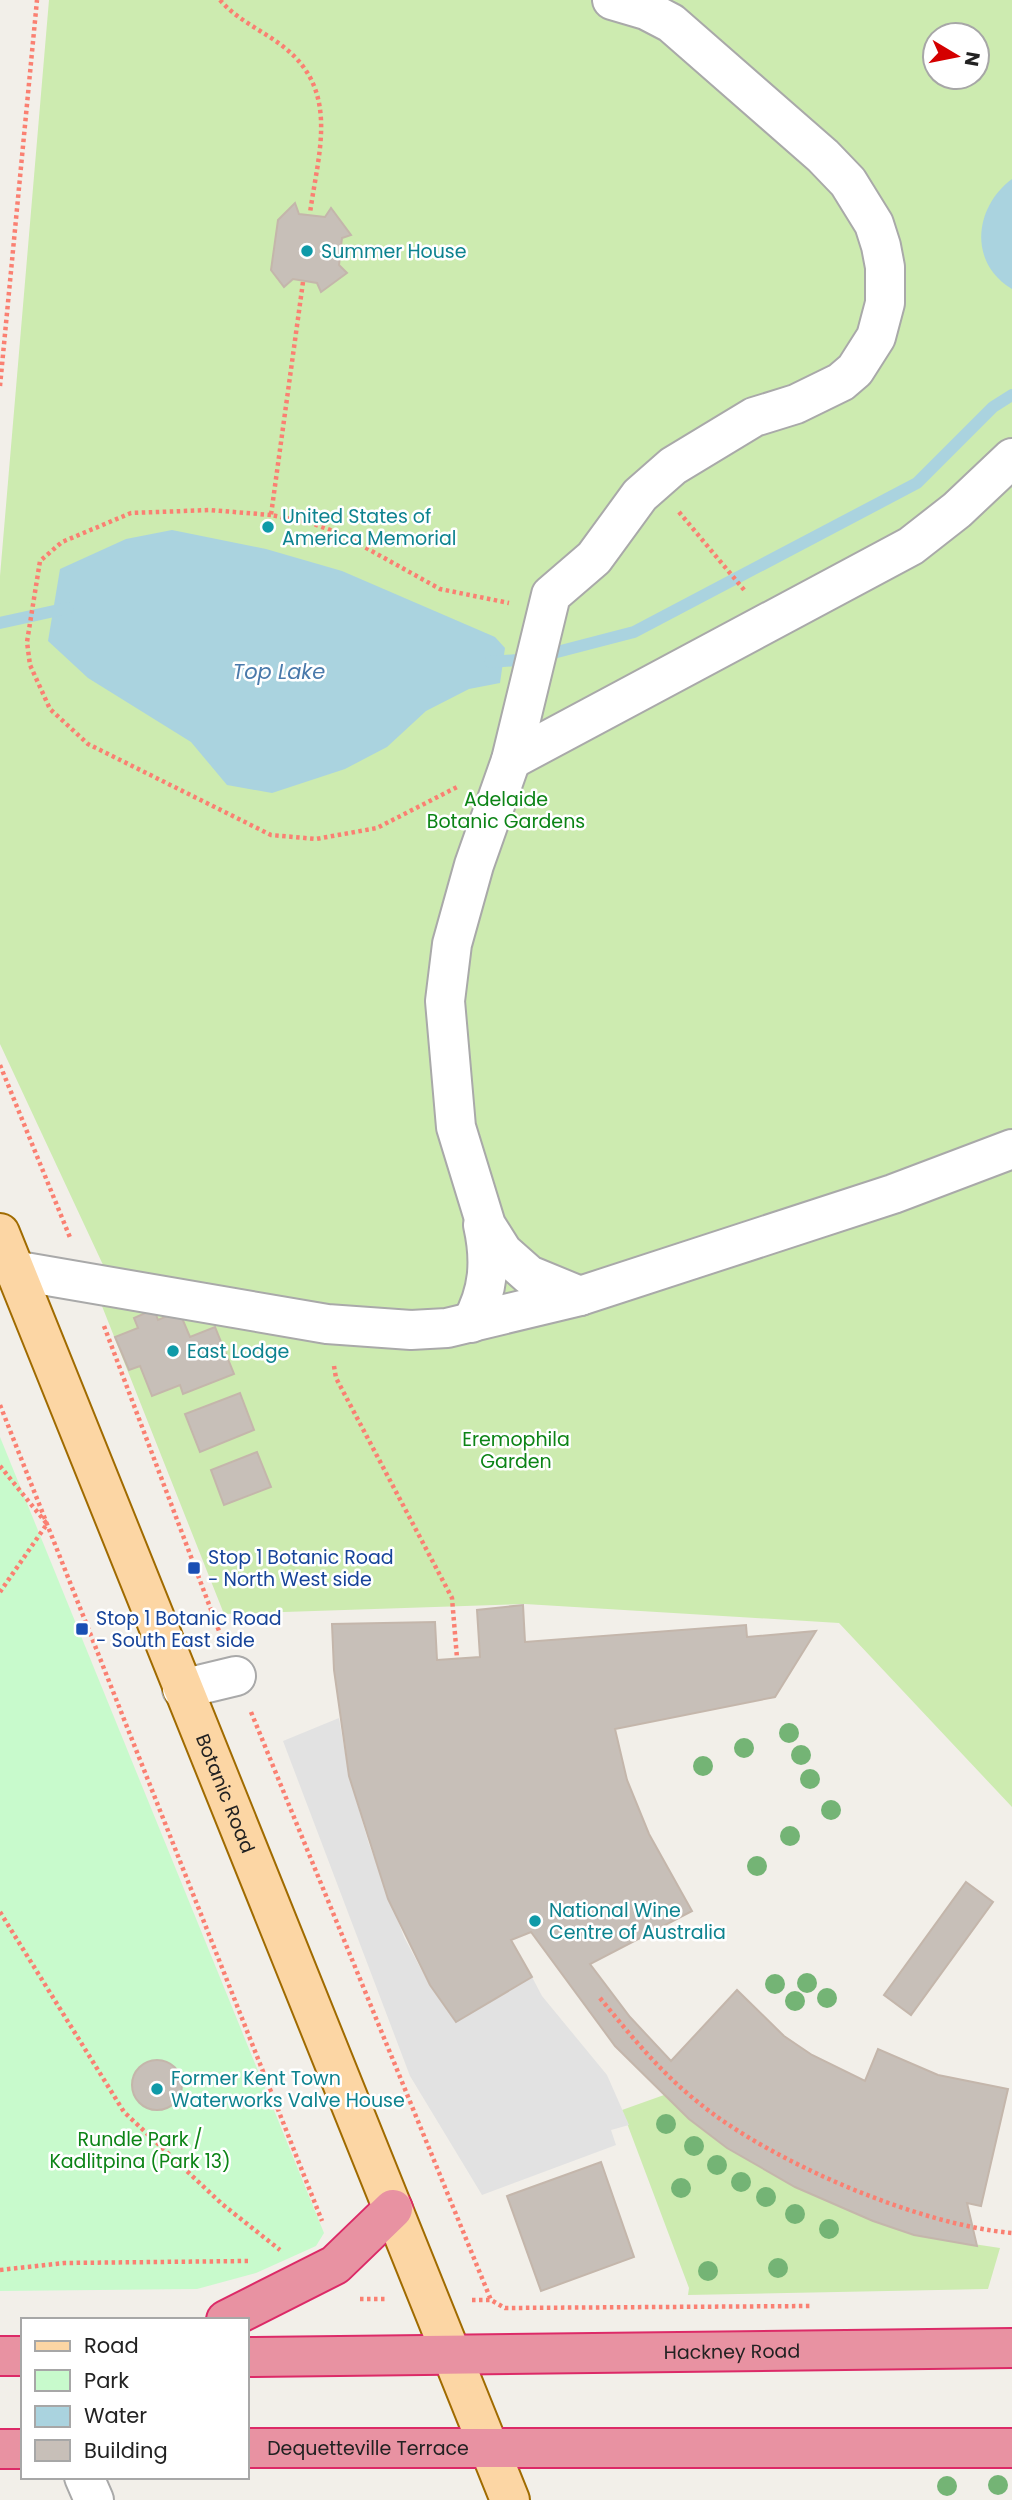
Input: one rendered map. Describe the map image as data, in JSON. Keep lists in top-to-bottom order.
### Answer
{
  "streets": {
    "highway": ["Hackney Road", "Dequetteville Terrace"],
    "main road": ["Botanic Road"]
  },
  "crossings": [
    ["Botanic Road", "Hackney Road"],
    ["Botanic Road", "Dequetteville Terrace"]
  ],
  "water": ["Top Lake"],
  "parks": ["Adelaide Botanic Gardens", "Eremophila Garden", "Rundle Park / Kadlitpina (Park 13)"],
  "places": {
    "other": [
      "Summer House",
      "United States of America Memorial",
      "East Lodge",
      "National Wine Centre of Australia",
      "Former Kent Town Waterworks Valve House"
    ],
    "transit": ["Stop 1 Botanic Road - North West side", "Stop 1 Botanic Road - South East side"]
  },
  "legend": [
    "Road",
    "Park",
    "Water",
    "Building"
  ],
  "north": "right"
}
